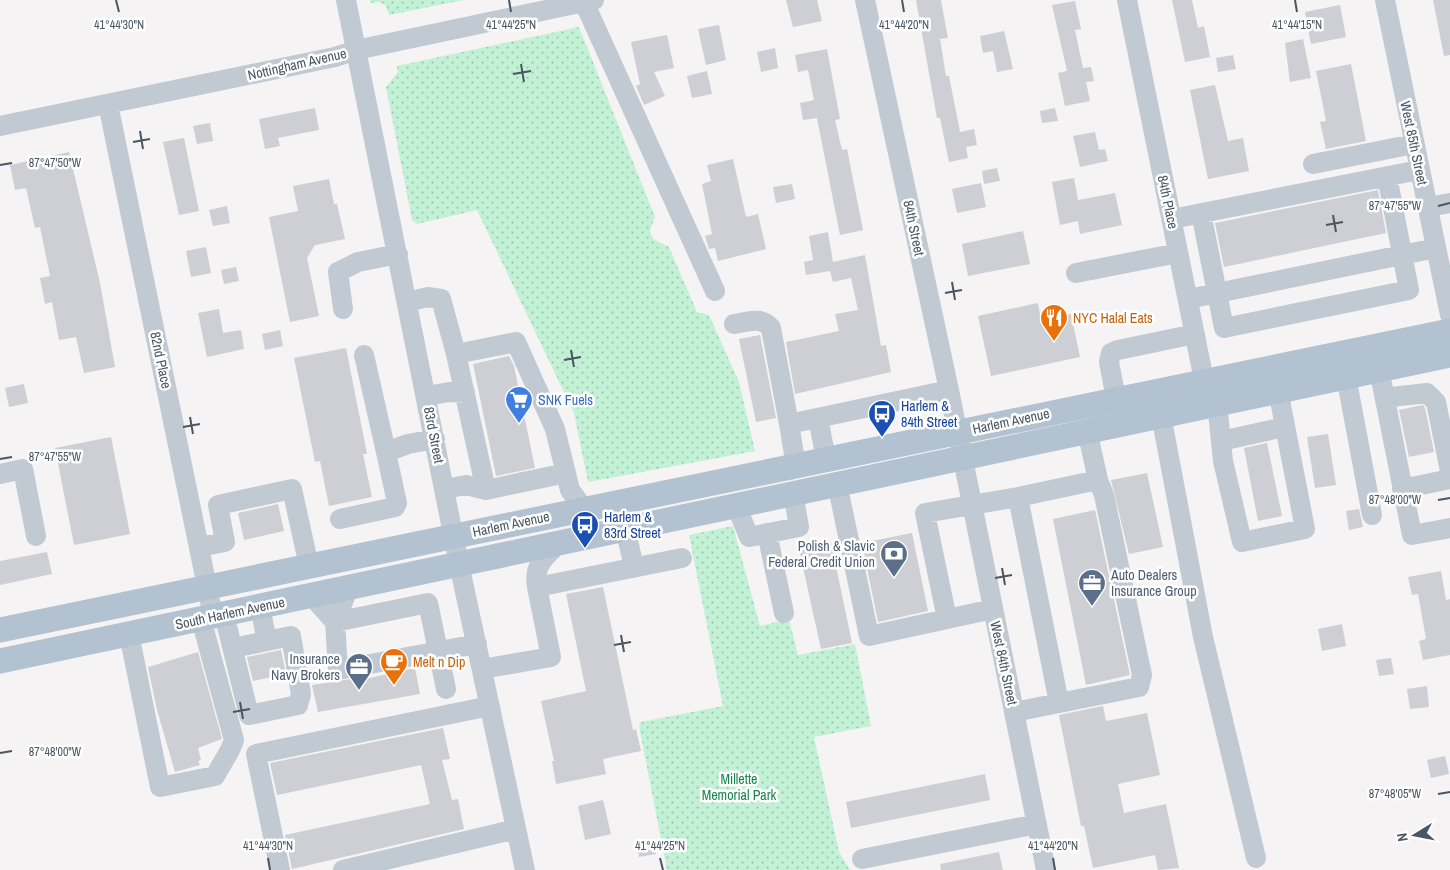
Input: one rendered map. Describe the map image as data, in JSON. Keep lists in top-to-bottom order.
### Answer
{
  "streets": {
    "main road": ["Harlem Avenue", "South Harlem Avenue"],
    "street": [
      "Nottingham Avenue",
      "West 85th Street",
      "84th Place",
      "84th Street",
      "82nd Place",
      "83rd Street",
      "West 84th Street"
    ]
  },
  "crossings": [
    ["Nottingham Avenue", "82nd Place"],
    ["Nottingham Avenue", "83rd Street"],
    ["84th Place", "Harlem Avenue"],
    ["84th Street", "Harlem Avenue"],
    ["84th Street", "West 84th Street"],
    ["82nd Place", "South Harlem Avenue"],
    ["Harlem Avenue", "83rd Street"],
    ["Harlem Avenue", "South Harlem Avenue"],
    ["Harlem Avenue", "West 84th Street"],
    ["83rd Street", "South Harlem Avenue"]
  ],
  "parks": ["Millette Memorial Park"],
  "places": {
    "restaurant": ["NYC Halal Eats"],
    "supermarket": ["SNK Fuels"],
    "bus stop": ["Harlem & 84th Street", "Harlem & 83rd Street"],
    "bank": ["Polish & Slavic Federal Credit Union"],
    "office": ["Auto Dealers Insurance Group", "Insurance Navy Brokers"],
    "cafe": ["Melt n Dip"]
  },
  "north": "left",
  "coordinates": [
    "41°44'30\"N",
    "41°44'25\"N",
    "41°44'20\"N",
    "41°44'15\"N",
    "87°47'50\"W",
    "87°47'55\"W",
    "87°48'00\"W",
    "87°48'05\"W"
  ]
}
